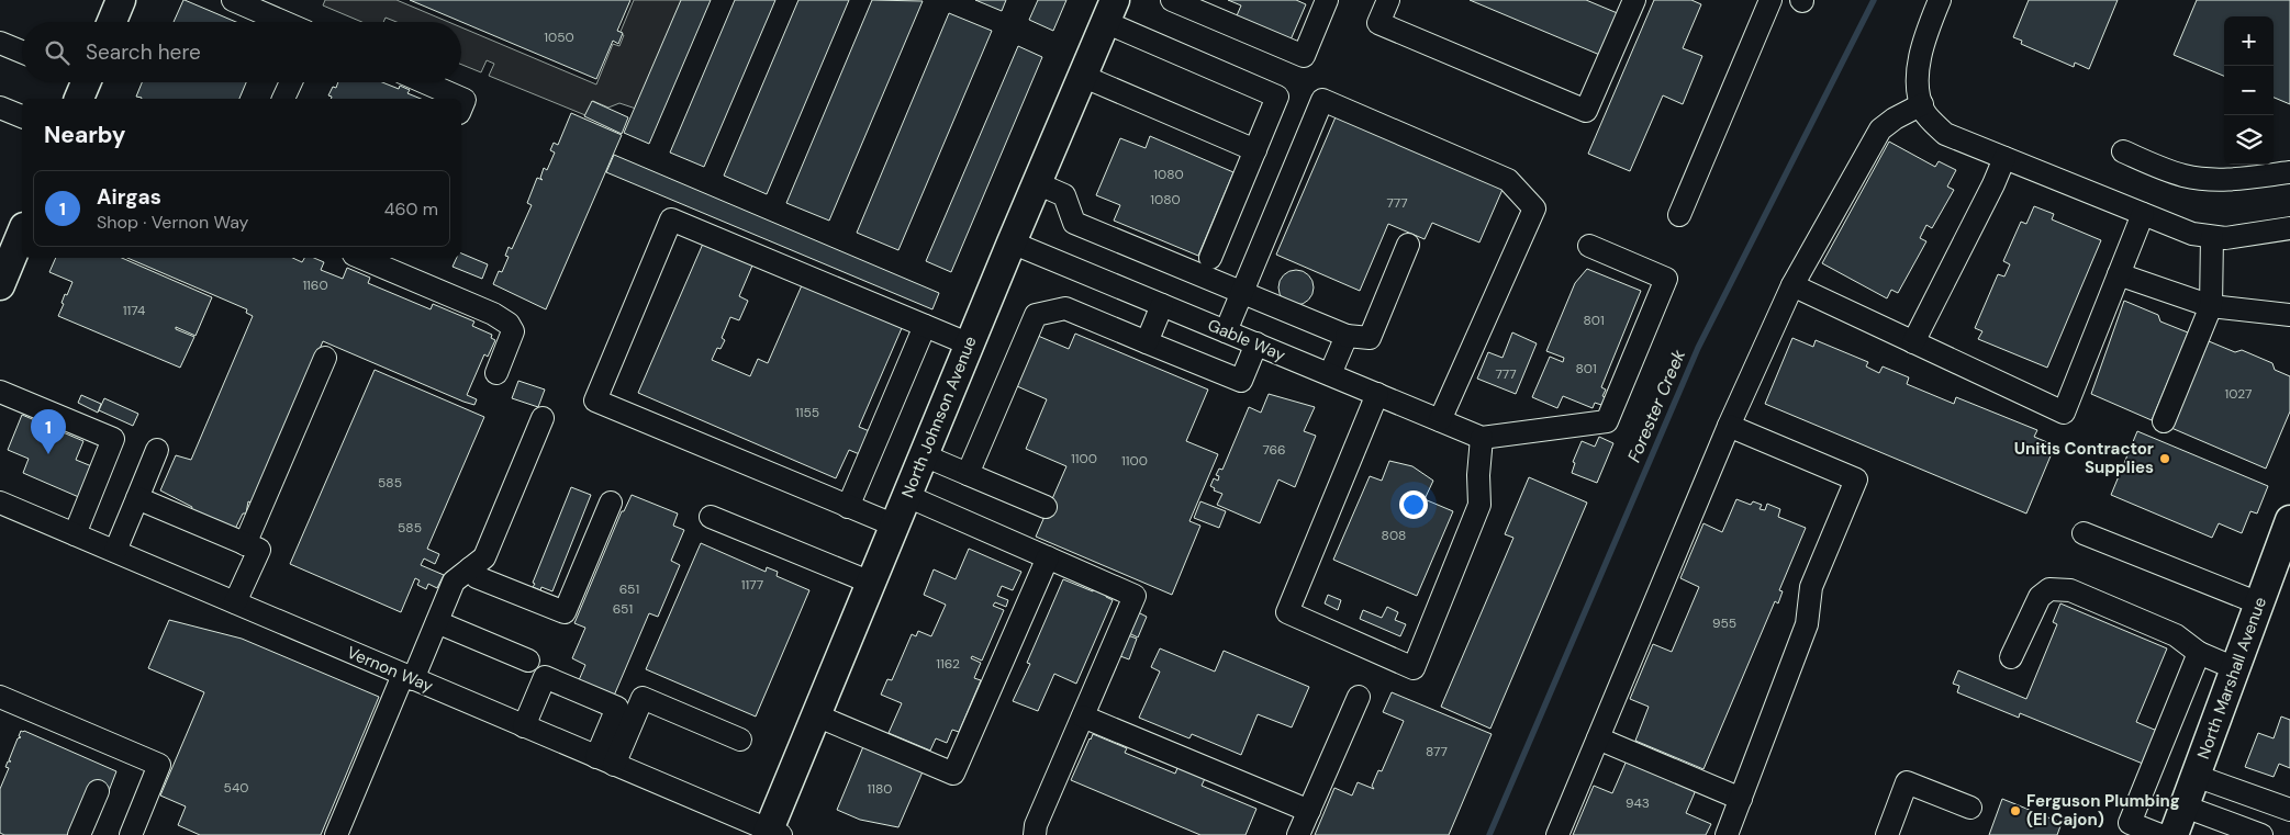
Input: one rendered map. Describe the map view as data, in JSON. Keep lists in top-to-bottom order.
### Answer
{
  "streets": {
    "main road": ["North Johnson Avenue", "North Marshall Avenue"],
    "street": ["Gable Way", "Vernon Way"]
  },
  "crossings": [
    ["Gable Way", "North Johnson Avenue"],
    ["North Johnson Avenue", "Vernon Way"]
  ],
  "water": ["Forester Creek"],
  "places": ["Unitis Contractor Supplies", "Ferguson Plumbing (El Cajon)"],
  "house_numbers": [
    "1050",
    "1080",
    "1080",
    "777",
    "1160",
    "1174",
    "801",
    "801",
    "777",
    "1027",
    "1155",
    "766",
    "1100",
    "1100",
    "585",
    "585",
    "808",
    "1177",
    "651",
    "651",
    "955",
    "1162",
    "877",
    "540",
    "1180",
    "943"
  ],
  "page": {
    "map_buttons": ["+", "−"],
    "search": "Search here",
    "heading": "Nearby",
    "list": [
      {
        "mark": "1",
        "name": "Airgas",
        "note": "Shop · Vernon Way",
        "value": "460 m"
      }
    ],
    "pins": "1"
  }
}
